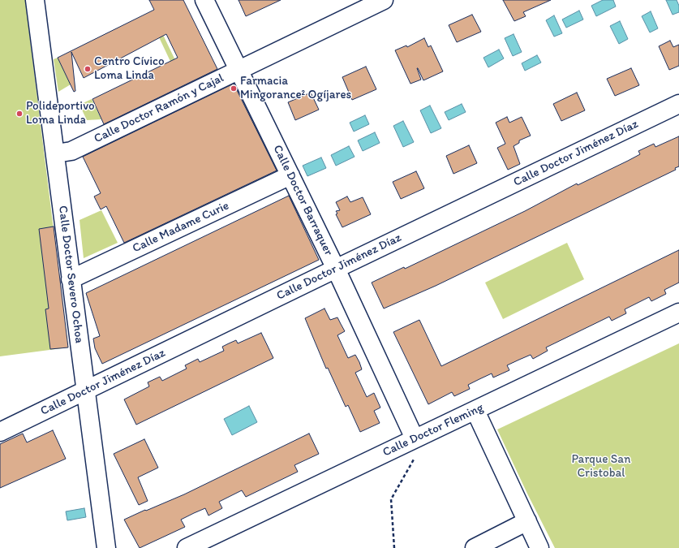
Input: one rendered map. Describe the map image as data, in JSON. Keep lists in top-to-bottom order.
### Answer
{
  "streets": {
    "street": [
      "Calle Doctor Ramón y Cajal",
      "Calle Doctor Jiménez Díaz",
      "Calle Doctor Barraquer",
      "Calle Madame Curie",
      "Calle Doctor Severo Ochoa",
      "Calle Doctor Fleming"
    ]
  },
  "crossings": [
    ["Calle Doctor Ramón y Cajal", "Calle Doctor Barraquer"],
    ["Calle Doctor Ramón y Cajal", "Calle Doctor Severo Ochoa"],
    ["Calle Doctor Jiménez Díaz", "Calle Doctor Barraquer"],
    ["Calle Doctor Jiménez Díaz", "Calle Doctor Severo Ochoa"],
    ["Calle Doctor Barraquer", "Calle Madame Curie"],
    ["Calle Doctor Barraquer", "Calle Doctor Fleming"],
    ["Calle Madame Curie", "Calle Doctor Severo Ochoa"]
  ],
  "parks": ["Parque San Cristobal"],
  "places": ["Centro Cívico Loma Linda", "Farmacia Mingorance² Ogíjares", "Polideportivo Loma Linda"]
}
